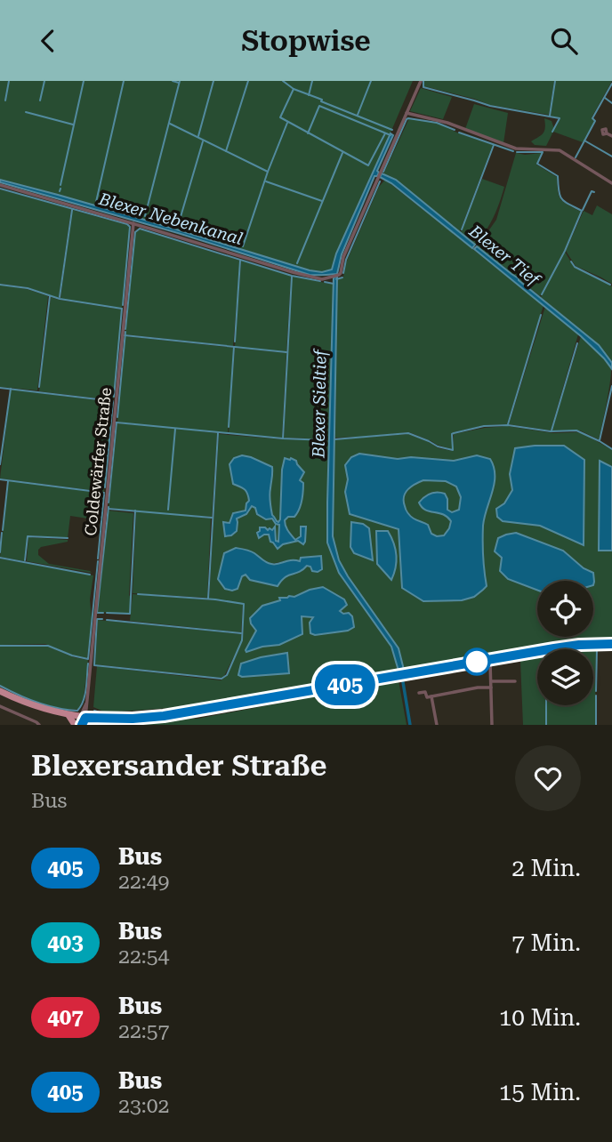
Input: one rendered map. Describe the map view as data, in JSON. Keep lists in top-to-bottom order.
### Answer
{
  "streets": {
    "street": ["Coldewärfer Straße"]
  },
  "water": ["Blexer Nebenkanal", "Blexer Tief", "Blexer Sieltief"],
  "lines": ["bus line 405"],
  "page": {
    "header": "Stopwise",
    "on_map": "405",
    "heading": ["Blexersander Straße", "Bus"],
    "list": [
      {
        "mark": "405",
        "name": "Bus",
        "note": "22:49",
        "value": "2 Min."
      },
      {
        "mark": "403",
        "name": "Bus",
        "note": "22:54",
        "value": "7 Min."
      },
      {
        "mark": "407",
        "name": "Bus",
        "note": "22:57",
        "value": "10 Min."
      },
      {
        "mark": "405",
        "name": "Bus",
        "note": "23:02",
        "value": "15 Min."
      }
    ]
  }
}
